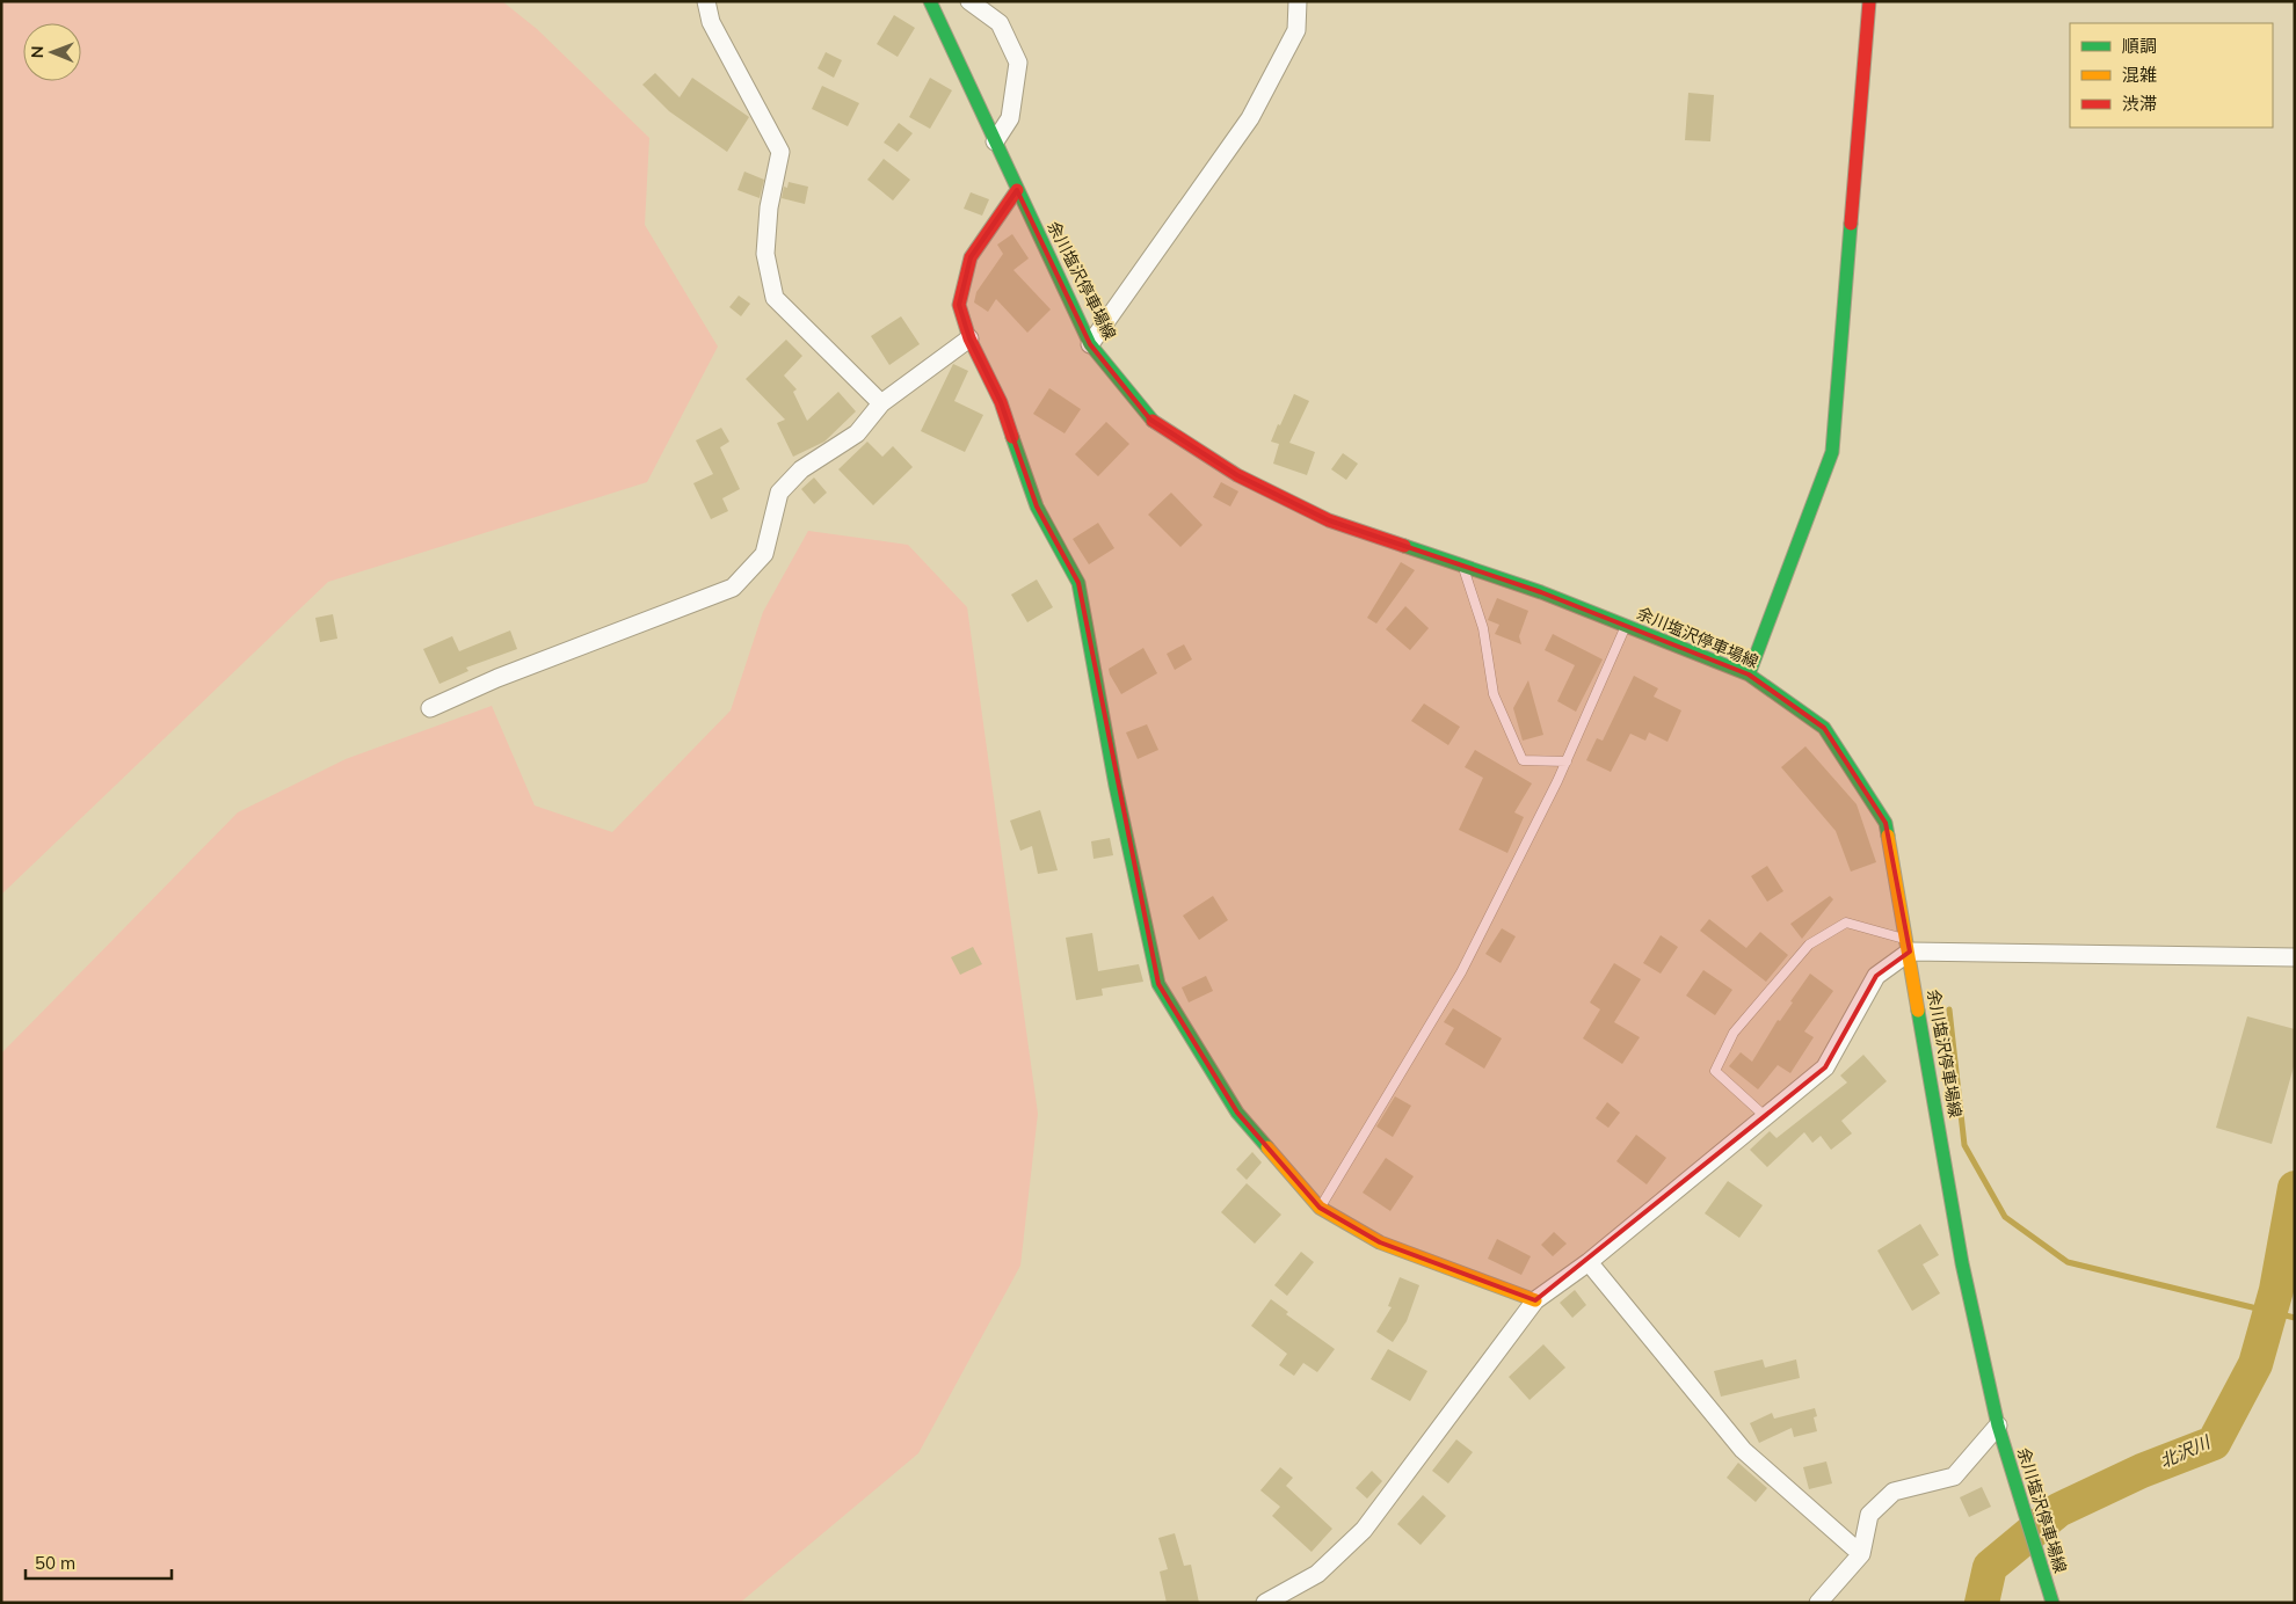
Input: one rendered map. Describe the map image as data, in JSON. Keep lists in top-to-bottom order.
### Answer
{
  "streets": {
    "main road": ["余川塩沢停車場線"]
  },
  "water": ["北沢川"],
  "legend": ["順調", "混雑", "渋滞"],
  "scale_bar": "50 m",
  "north": "left"
}
